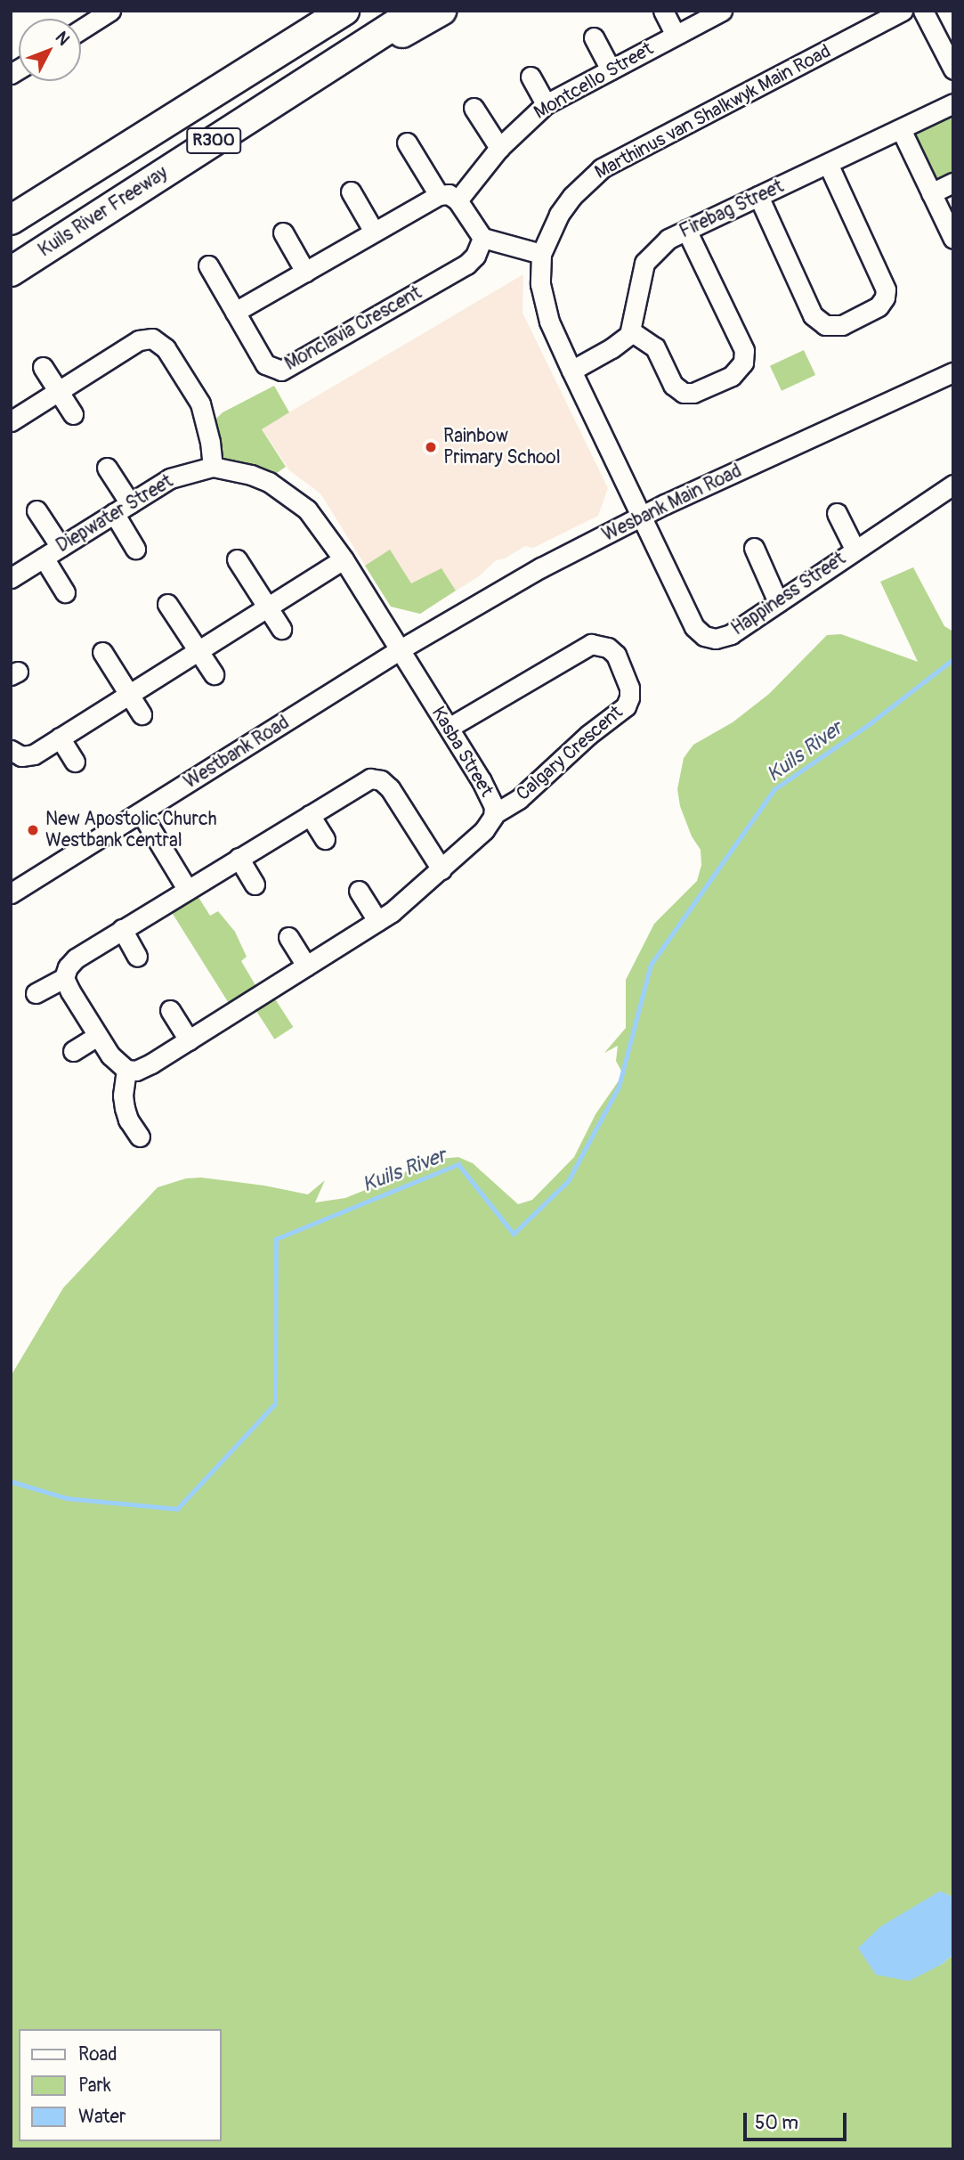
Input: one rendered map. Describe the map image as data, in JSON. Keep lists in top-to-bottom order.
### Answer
{
  "streets": {
    "highway": ["R300", "Kuils River Freeway"],
    "street": [
      "Montcello Street",
      "Marthinus van Shalkwyk Main Road",
      "Firebag Street",
      "Monclavia Crescent",
      "Wesbank Main Road",
      "Diepwater Street",
      "Happiness Street",
      "Kasba Street",
      "Westbank Road",
      "Calgary Crescent"
    ]
  },
  "crossings": [
    ["Marthinus van Shalkwyk Main Road", "Wesbank Main Road"],
    ["Marthinus van Shalkwyk Main Road", "Happiness Street"],
    ["Wesbank Main Road", "Diepwater Street"],
    ["Wesbank Main Road", "Happiness Street"],
    ["Wesbank Main Road", "Kasba Street"],
    ["Wesbank Main Road", "Westbank Road"],
    ["Diepwater Street", "Kasba Street"],
    ["Diepwater Street", "Westbank Road"],
    ["Kasba Street", "Westbank Road"],
    ["Kasba Street", "Calgary Crescent"]
  ],
  "water": ["Kuils River"],
  "places": ["Rainbow Primary School", "New Apostolic Church Westbank central"],
  "legend": ["Road", "Park", "Water"],
  "scale_bar": "50 m",
  "north": "top right"
}
